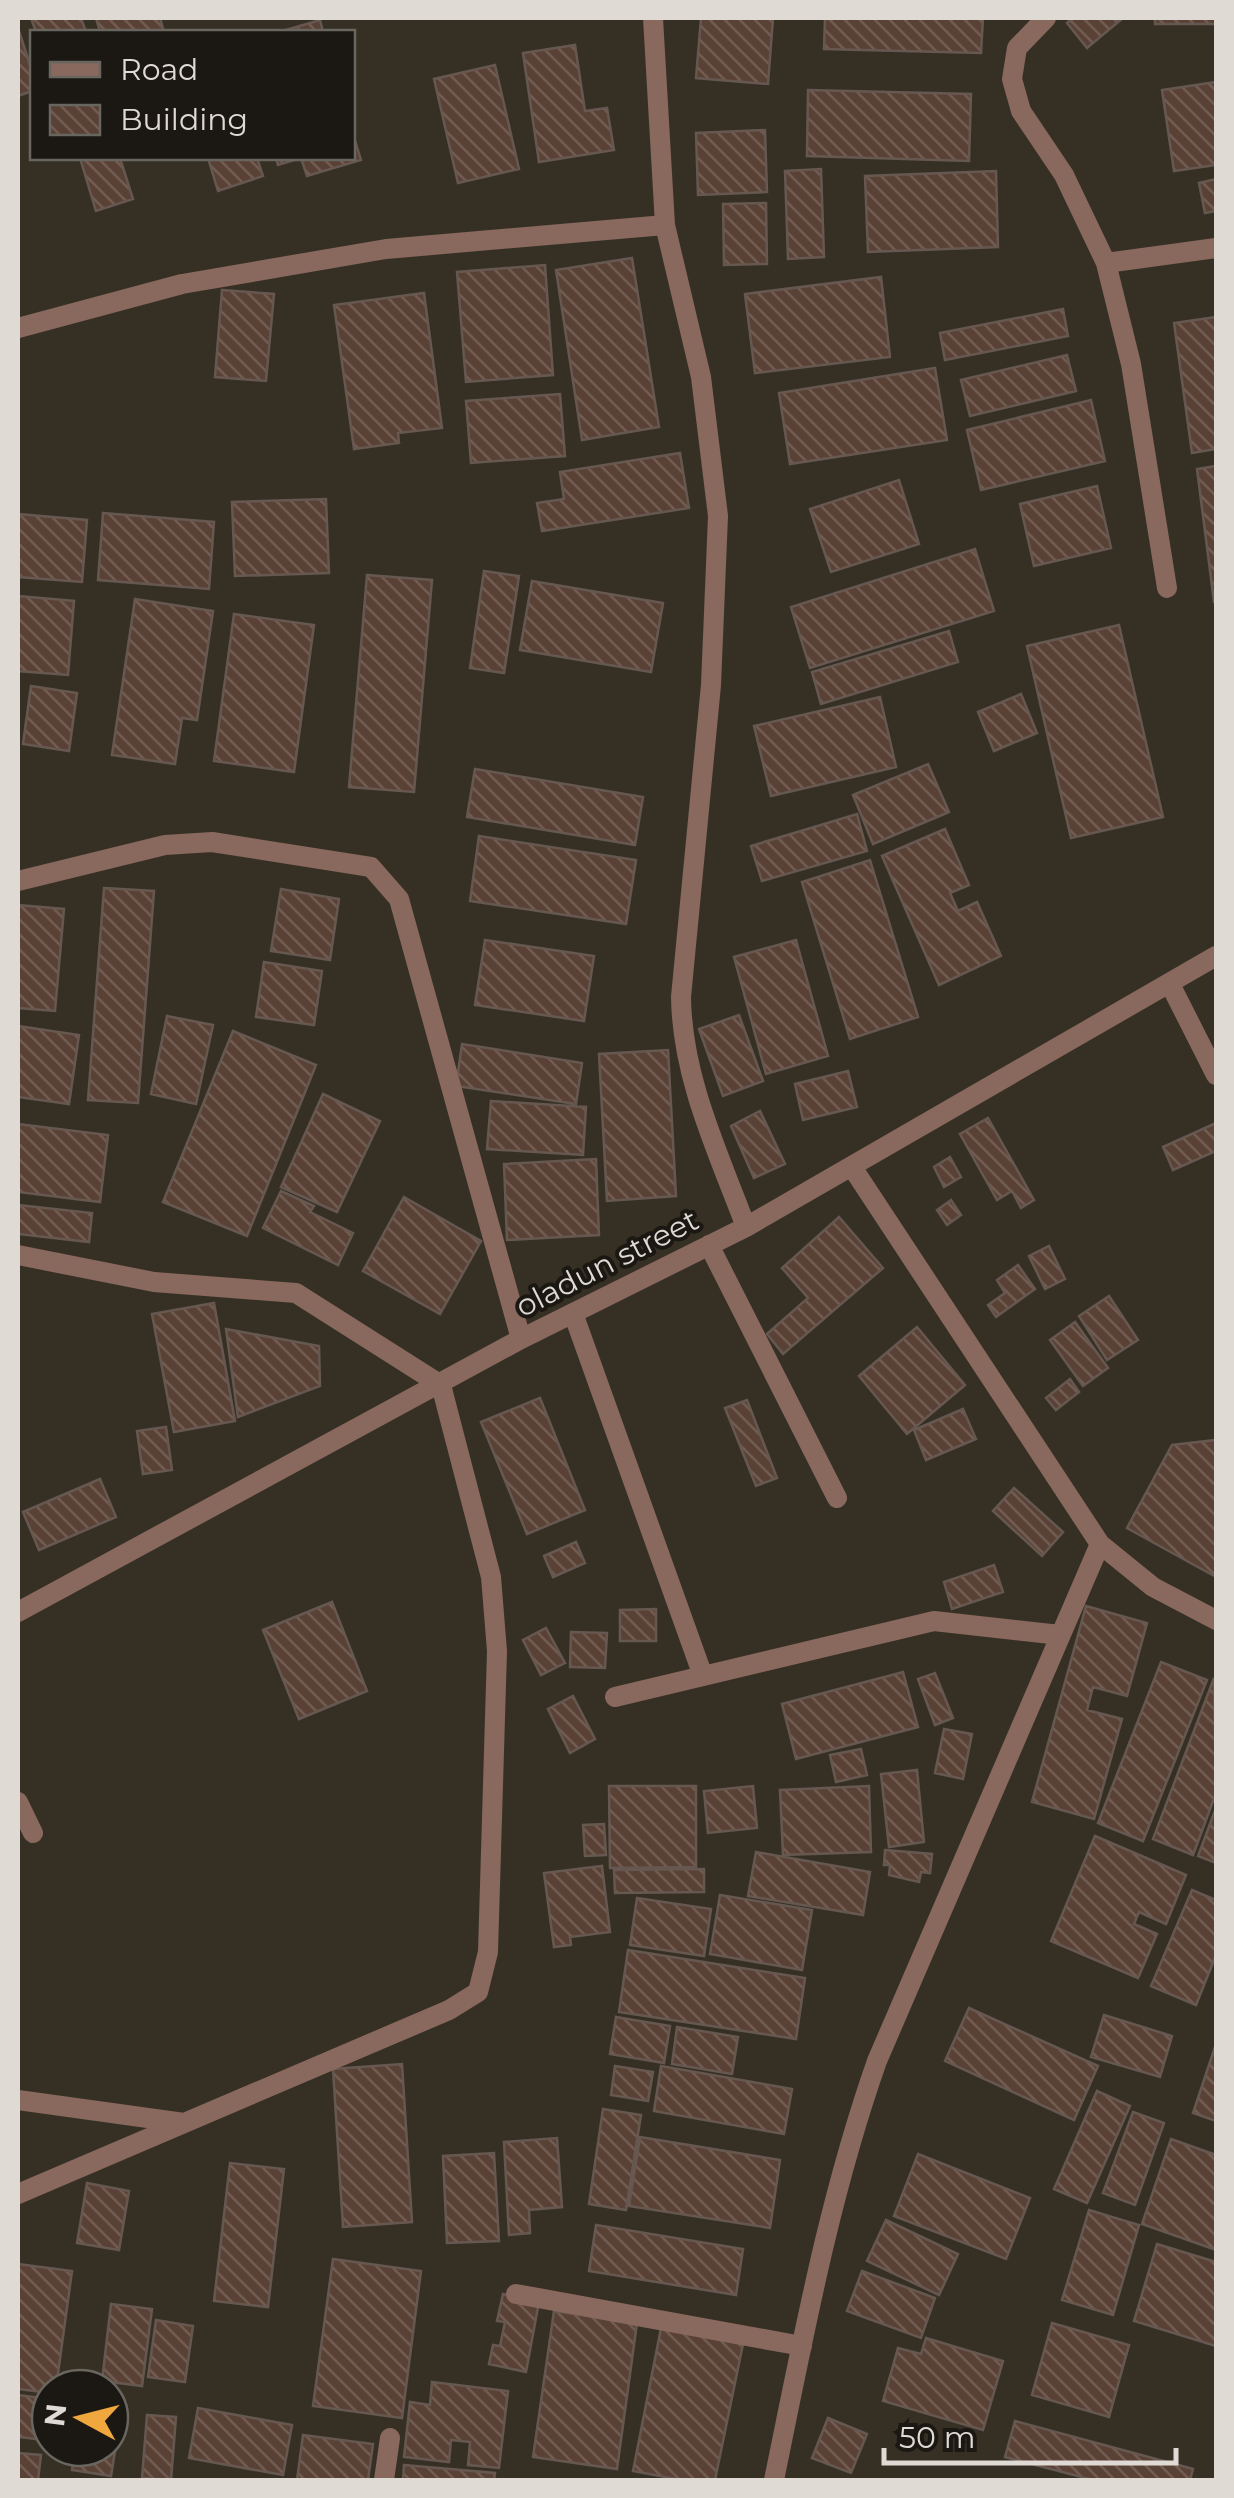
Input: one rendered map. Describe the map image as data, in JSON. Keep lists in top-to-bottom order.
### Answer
{
  "streets": {
    "street": ["oladun street"]
  },
  "legend": ["Road", "Building"],
  "scale_bar": "50 m",
  "north": "left"
}
